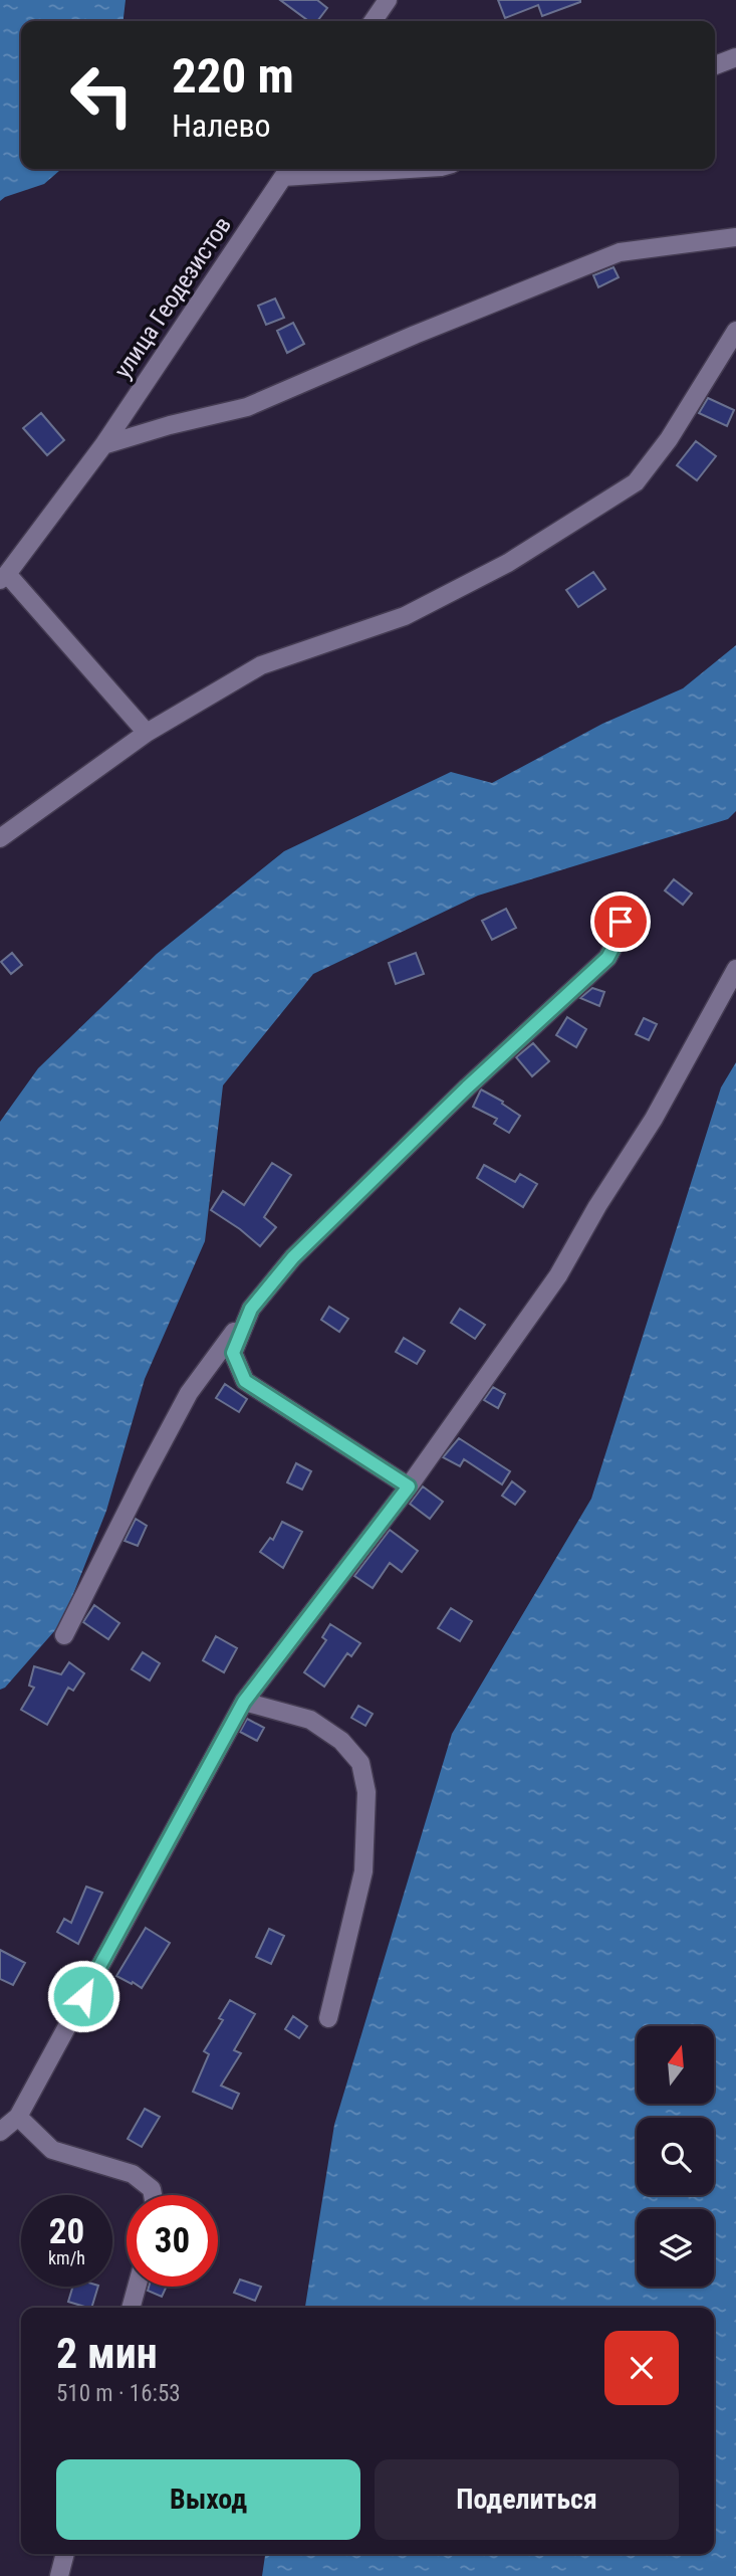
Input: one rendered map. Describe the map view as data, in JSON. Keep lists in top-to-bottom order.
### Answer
{
  "streets": {
    "street": ["улица Геодезистов"]
  },
  "north": "top",
  "page": {
    "turn": ["220 m", "Налево"],
    "speed": "20 km/h",
    "limit": "30",
    "heading": ["2 мин", "510 m · 16:53"],
    "buttons": ["Выход", "Поделиться"]
  }
}
